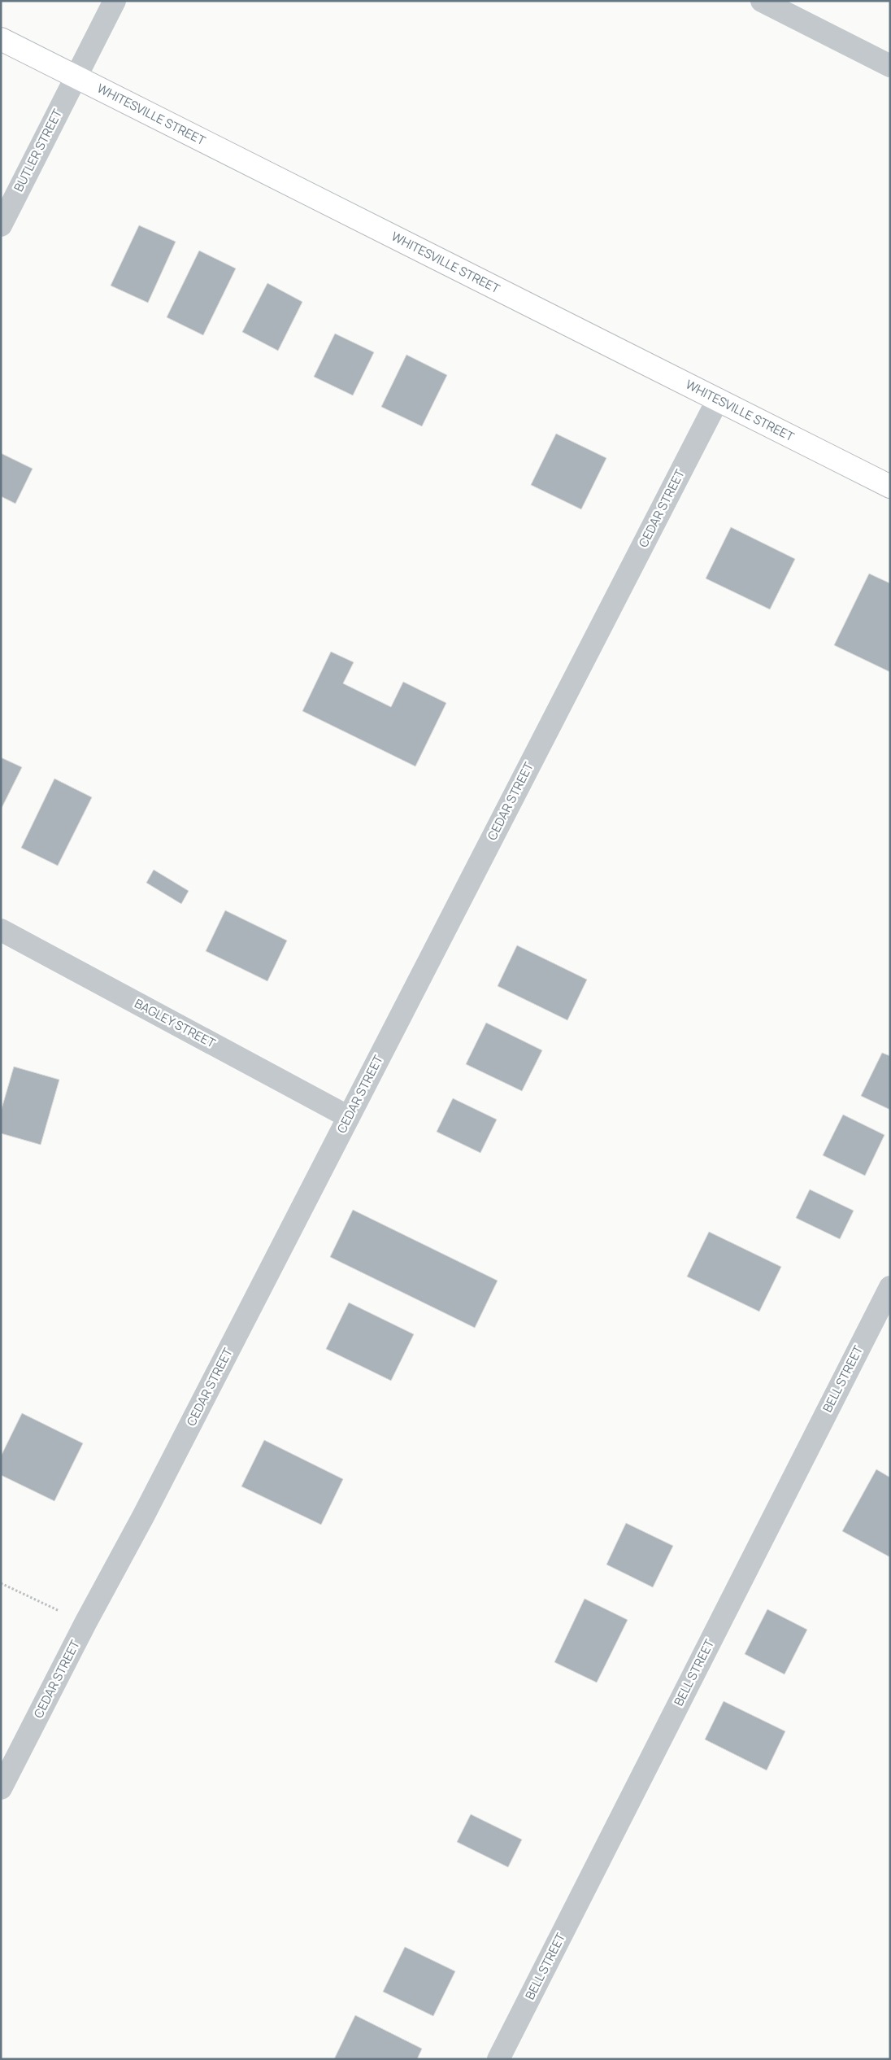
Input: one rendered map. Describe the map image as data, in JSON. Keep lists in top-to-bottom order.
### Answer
{
  "streets": {
    "main road": ["WHITESVILLE STREET"],
    "street": [
      "BUTLER STREET",
      "CEDAR STREET",
      "BAGLEY STREET",
      "BELL STREET"
    ]
  },
  "crossings": [
    ["WHITESVILLE STREET", "BUTLER STREET"],
    ["WHITESVILLE STREET", "CEDAR STREET"],
    ["CEDAR STREET", "BAGLEY STREET"]
  ]
}
